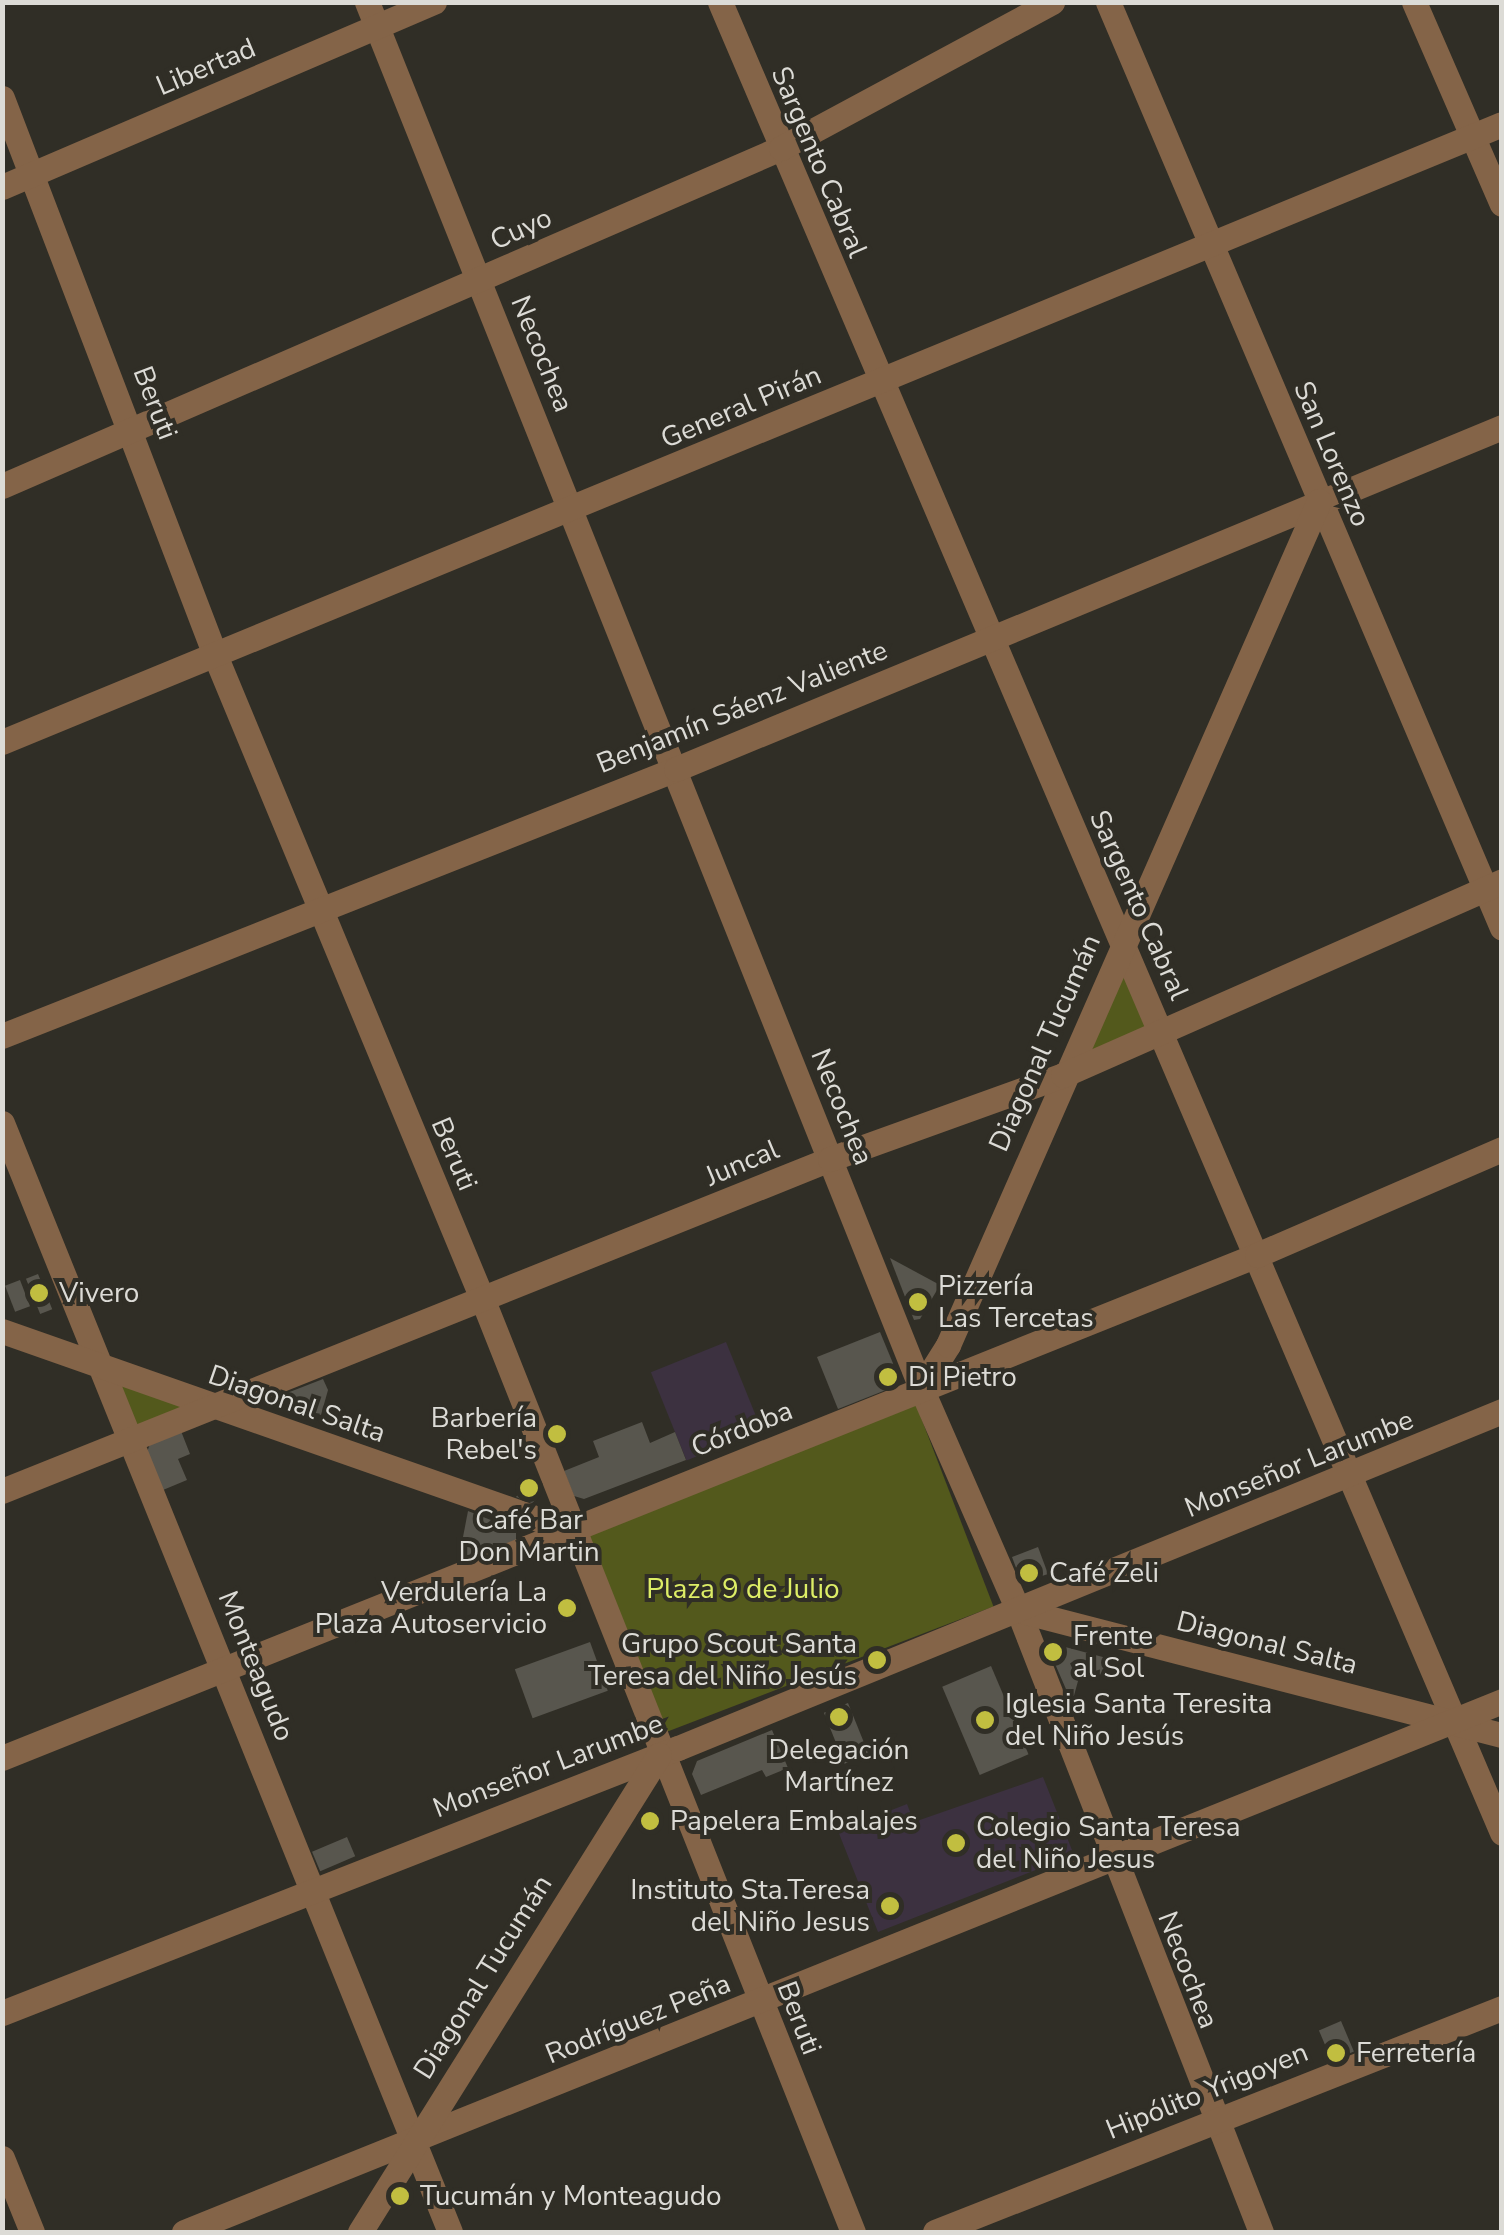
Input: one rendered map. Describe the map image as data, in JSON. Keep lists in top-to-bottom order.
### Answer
{
  "streets": {
    "street": [
      "Libertad",
      "Sargento Cabral",
      "Cuyo",
      "Necochea",
      "Beruti",
      "General Pirán",
      "San Lorenzo",
      "Benjamín Sáenz Valiente",
      "Diagonal Tucumán",
      "Juncal",
      "Diagonal Salta",
      "Córdoba",
      "Monseñor Larumbe",
      "Monteagudo",
      "Rodríguez Peña",
      "Hipólito Yrigoyen"
    ]
  },
  "crossings": [
    ["Libertad", "Necochea"],
    ["Libertad", "Beruti"],
    ["Sargento Cabral", "Cuyo"],
    ["Sargento Cabral", "General Pirán"],
    ["Sargento Cabral", "Benjamín Sáenz Valiente"],
    ["Sargento Cabral", "Diagonal Tucumán"],
    ["Sargento Cabral", "Juncal"],
    ["Sargento Cabral", "Diagonal Salta"],
    ["Sargento Cabral", "Córdoba"],
    ["Sargento Cabral", "Monseñor Larumbe"],
    ["Sargento Cabral", "Rodríguez Peña"],
    ["Cuyo", "Necochea"],
    ["Cuyo", "Beruti"],
    ["Necochea", "General Pirán"],
    ["Necochea", "Benjamín Sáenz Valiente"],
    ["Necochea", "Diagonal Tucumán"],
    ["Necochea", "Juncal"],
    ["Necochea", "Diagonal Salta"],
    ["Necochea", "Córdoba"],
    ["Necochea", "Monseñor Larumbe"],
    ["Necochea", "Rodríguez Peña"],
    ["Necochea", "Hipólito Yrigoyen"],
    ["Beruti", "General Pirán"],
    ["Beruti", "Benjamín Sáenz Valiente"],
    ["Beruti", "Diagonal Tucumán"],
    ["Beruti", "Juncal"],
    ["Beruti", "Diagonal Salta"],
    ["Beruti", "Córdoba"],
    ["Beruti", "Monseñor Larumbe"],
    ["Beruti", "Rodríguez Peña"],
    ["General Pirán", "San Lorenzo"],
    ["San Lorenzo", "Benjamín Sáenz Valiente"],
    ["San Lorenzo", "Diagonal Tucumán"],
    ["San Lorenzo", "Juncal"],
    ["Benjamín Sáenz Valiente", "Diagonal Tucumán"],
    ["Diagonal Tucumán", "Juncal"],
    ["Diagonal Tucumán", "Córdoba"],
    ["Diagonal Tucumán", "Monseñor Larumbe"],
    ["Diagonal Tucumán", "Monteagudo"],
    ["Diagonal Tucumán", "Rodríguez Peña"],
    ["Juncal", "Diagonal Salta"],
    ["Juncal", "Monteagudo"],
    ["Diagonal Salta", "Córdoba"],
    ["Diagonal Salta", "Monseñor Larumbe"],
    ["Diagonal Salta", "Monteagudo"],
    ["Diagonal Salta", "Rodríguez Peña"],
    ["Córdoba", "Monteagudo"],
    ["Monseñor Larumbe", "Monteagudo"],
    ["Monteagudo", "Rodríguez Peña"]
  ],
  "parks": ["Plaza 9 de Julio"],
  "places": [
    "Vivero",
    "Pizzería Las Tercetas",
    "Di Pietro",
    "Barbería Rebel's",
    "Café Bar Don Martin",
    "Café Zeli",
    "Verdulería La Plaza Autoservicio",
    "Frente al Sol",
    "Grupo Scout Santa Teresa del Niño Jesús",
    "Delegación Martínez",
    "Iglesia Santa Teresita del Niño Jesús",
    "Papelera Embalajes",
    "Colegio Santa Teresa del Niño Jesus",
    "Instituto Sta.Teresa del Niño Jesus",
    "Ferretería",
    "Tucumán y Monteagudo"
  ]
}
